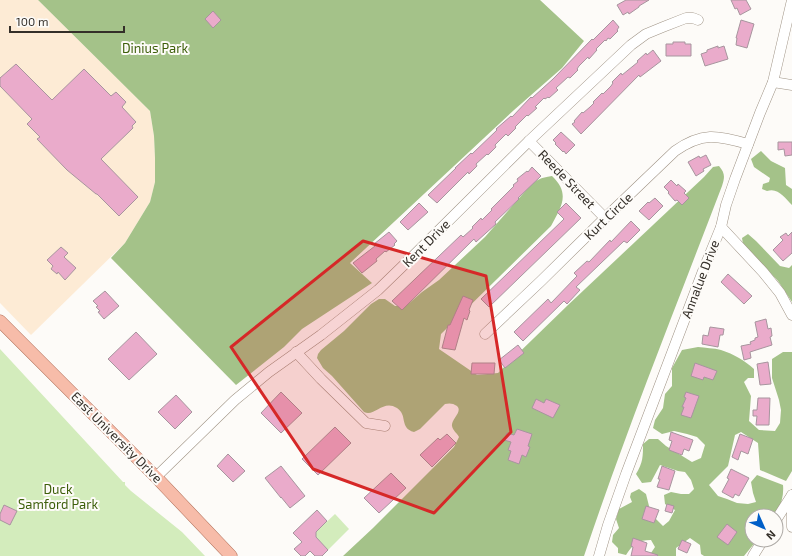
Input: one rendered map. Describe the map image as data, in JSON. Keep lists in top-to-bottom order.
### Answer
{
  "streets": {
    "main road": ["East University Drive"],
    "street": [
      "Reede Street",
      "Kurt Circle",
      "Kent Drive",
      "Annalue Drive"
    ]
  },
  "crossings": [
    ["Reede Street", "Kurt Circle"],
    ["Reede Street", "Kent Drive"],
    ["Kurt Circle", "Annalue Drive"],
    ["Kent Drive", "East University Drive"]
  ],
  "parks": ["Dinius Park", "Duck Samford Park"],
  "scale_bar": "100 m",
  "north": "bottom right"
}
